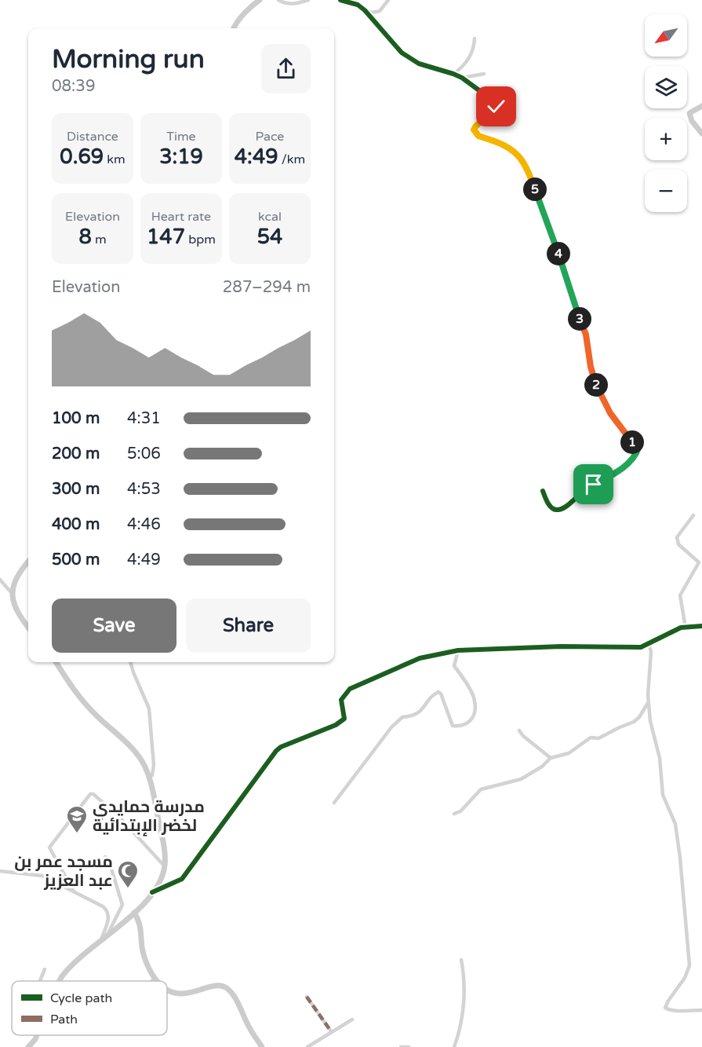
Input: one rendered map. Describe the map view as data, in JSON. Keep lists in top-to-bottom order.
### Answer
{
  "places": {
    "school or university": ["مدرسة حمايدي لخضر الإبتدائية"],
    "mosque": ["مسجد عمر بن عبد العزيز"]
  },
  "legend": ["Cycle path", "Path"],
  "north": "bottom left",
  "page": {
    "map_buttons": ["+", "−"],
    "heading": ["Morning run", "08:39"],
    "stats": [
      ["Distance", "0.69 km"],
      ["Time", "3:19"],
      ["Pace", "4:49 /km"],
      ["Elevation", "8 m"],
      ["Heart rate", "147 bpm"],
      ["kcal", "54"]
    ],
    "pins": [
      "5",
      "4",
      "3",
      "2",
      "1"
    ],
    "chart": ["Elevation", "287–294 m"],
    "list": [
      {
        "name": "100 m",
        "note": "4:31"
      },
      {
        "name": "200 m",
        "note": "5:06"
      },
      {
        "name": "300 m",
        "note": "4:53"
      },
      {
        "name": "400 m",
        "note": "4:46"
      },
      {
        "name": "500 m",
        "note": "4:49"
      }
    ],
    "buttons": ["Save", "Share"]
  }
}
